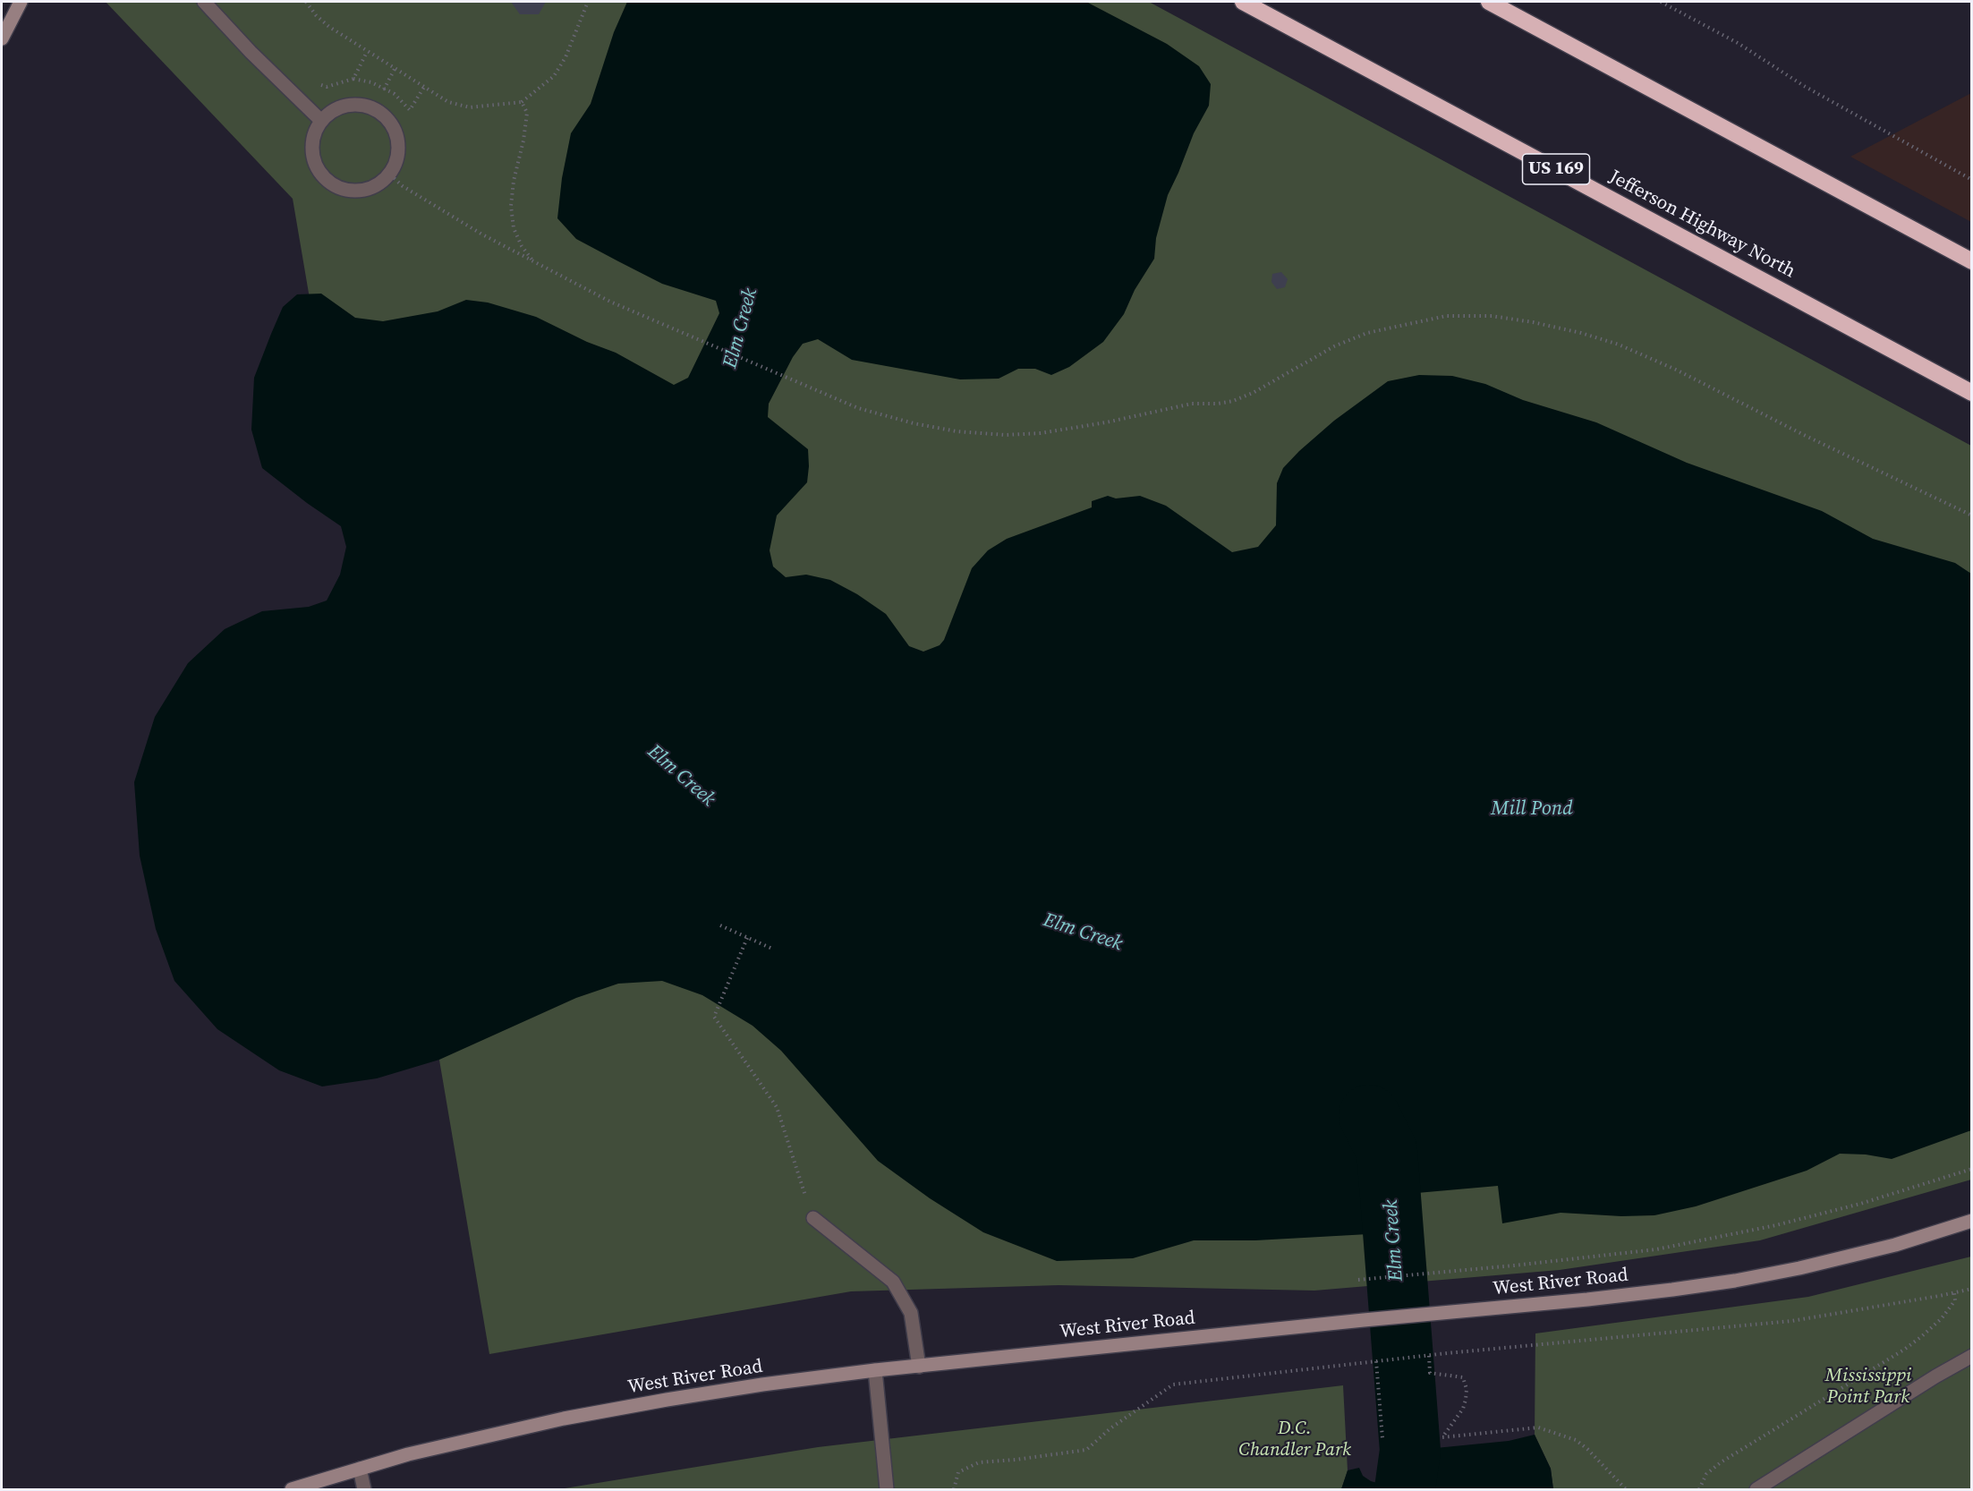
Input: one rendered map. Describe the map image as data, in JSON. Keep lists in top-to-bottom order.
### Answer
{
  "streets": {
    "highway": ["US 169", "Jefferson Highway North"],
    "street": ["West River Road"]
  },
  "water": ["Elm Creek", "Mill Pond"],
  "parks": ["Mississippi Point Park", "D.C. Chandler Park"]
}
